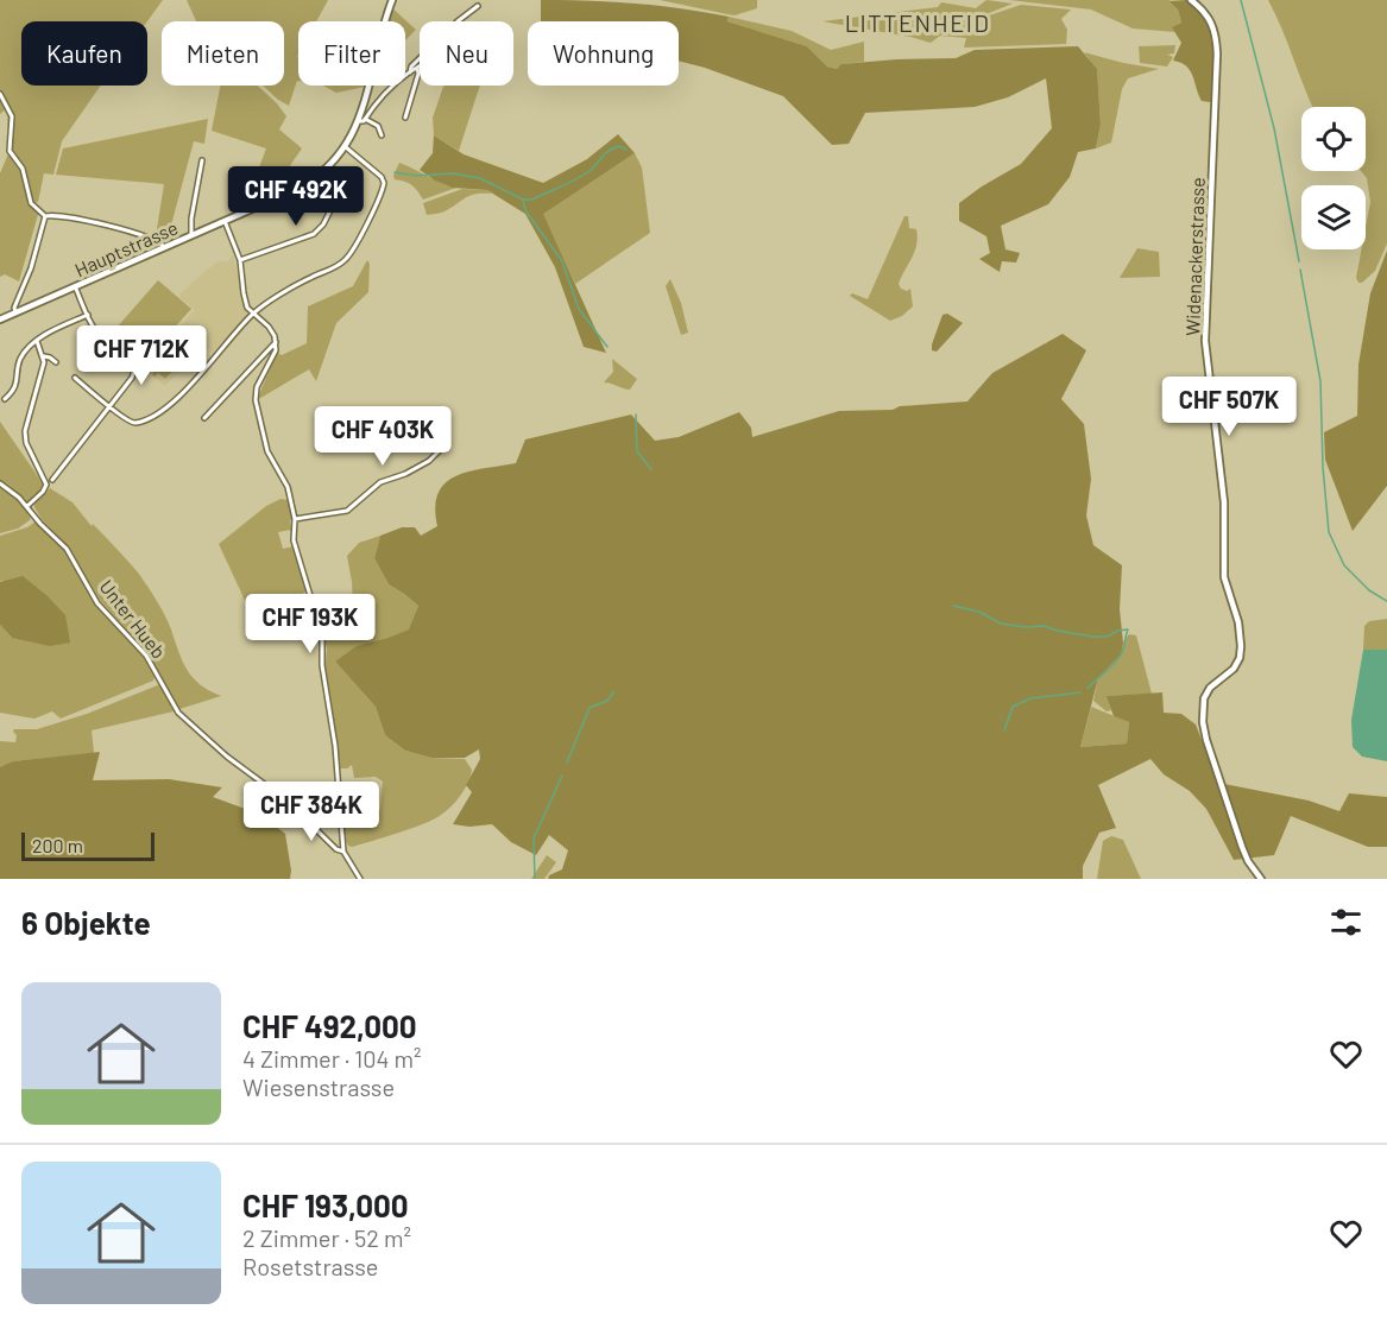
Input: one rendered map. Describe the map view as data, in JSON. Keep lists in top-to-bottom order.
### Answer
{
  "streets": {
    "street": ["Hauptstrasse", "Widenackerstrasse", "Unter Hueb"]
  },
  "districts": ["LITTENHEID"],
  "scale_bar": "200 m",
  "page": {
    "chip": [
      "Kaufen",
      "Mieten",
      "Filter",
      "Neu",
      "Wohnung"
    ],
    "price": [
      "CHF 492K",
      "CHF 712K",
      "CHF 507K",
      "CHF 403K",
      "CHF 193K",
      "CHF 384K"
    ],
    "scale": "200 m",
    "heading": "6 Objekte",
    "list": [
      {
        "name": "CHF 492,000",
        "note": "4 Zimmer · 104 m² · Wiesenstrasse"
      },
      {
        "name": "CHF 193,000",
        "note": "2 Zimmer · 52 m² · Rosetstrasse"
      }
    ]
  }
}
